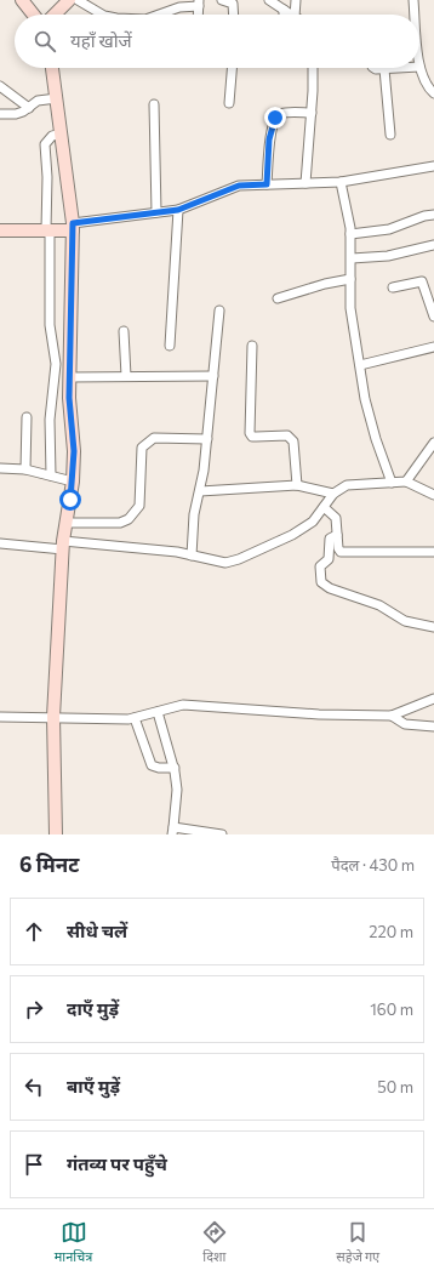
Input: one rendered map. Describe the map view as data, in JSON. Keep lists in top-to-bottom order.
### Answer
{
  "page": {
    "search": "यहाँ खोजें",
    "heading": ["6 मिनट", "पैदल · 430 m"],
    "list": [
      ["सीधे चलें", "220 m"],
      ["दाएँ मुड़ें", "160 m"],
      ["बाएँ मुड़ें", "50 m"],
      "गंतव्य पर पहुँचे"
    ],
    "nav": ["मानचित्र", "दिशा", "सहेजे गए"]
  }
}
